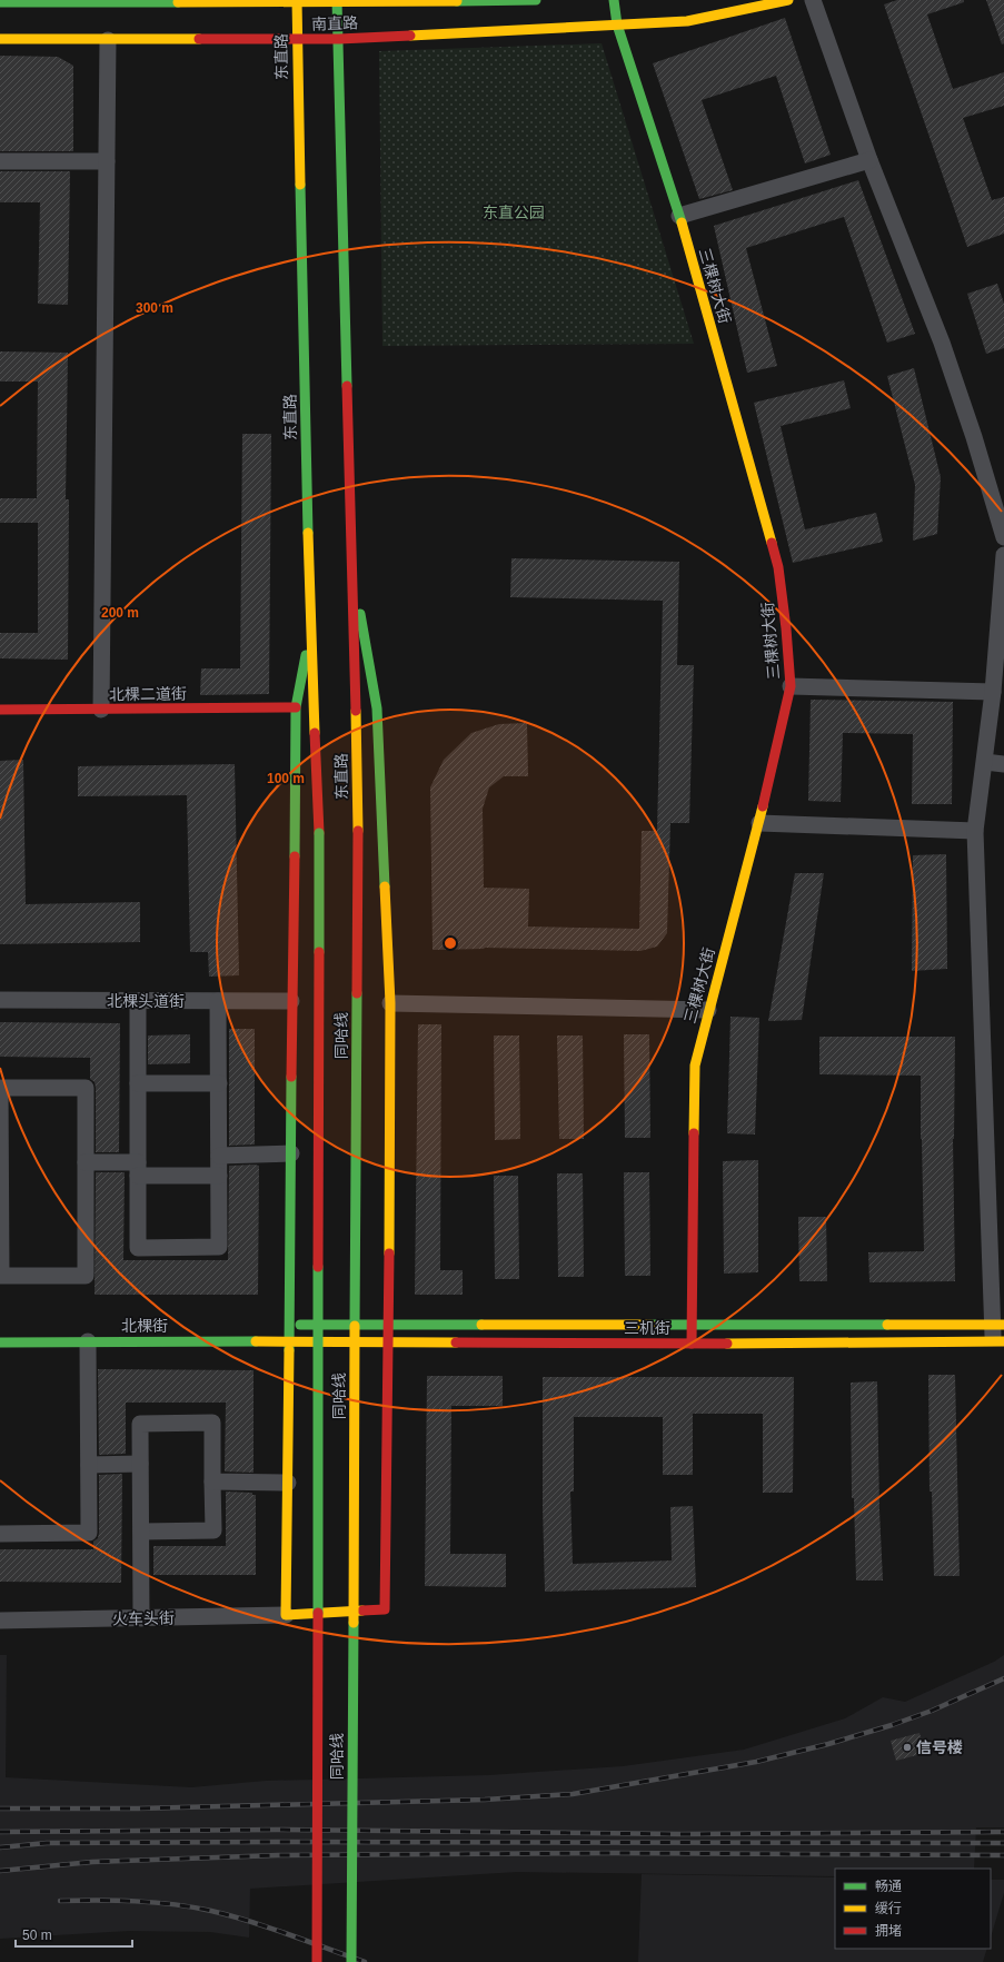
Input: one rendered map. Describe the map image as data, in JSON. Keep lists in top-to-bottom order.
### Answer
{
  "streets": {
    "main road": [
      "南直路",
      "东直路",
      "三棵树大街",
      "北棵二道街",
      "同哈线",
      "北棵街",
      "三机街"
    ],
    "street": ["北棵头道街", "火车头街"]
  },
  "crossings": [
    ["南直路", "东直路"],
    ["南直路", "三棵树大街"],
    ["东直路", "同哈线"],
    ["三棵树大街", "三机街"],
    ["北棵街", "三机街"]
  ],
  "parks": ["东直公园"],
  "places": ["信号楼"],
  "legend": ["畅通", "缓行", "拥堵"],
  "scale_bar": "50 m",
  "rings": ["300 m", "200 m", "100 m"]
}
